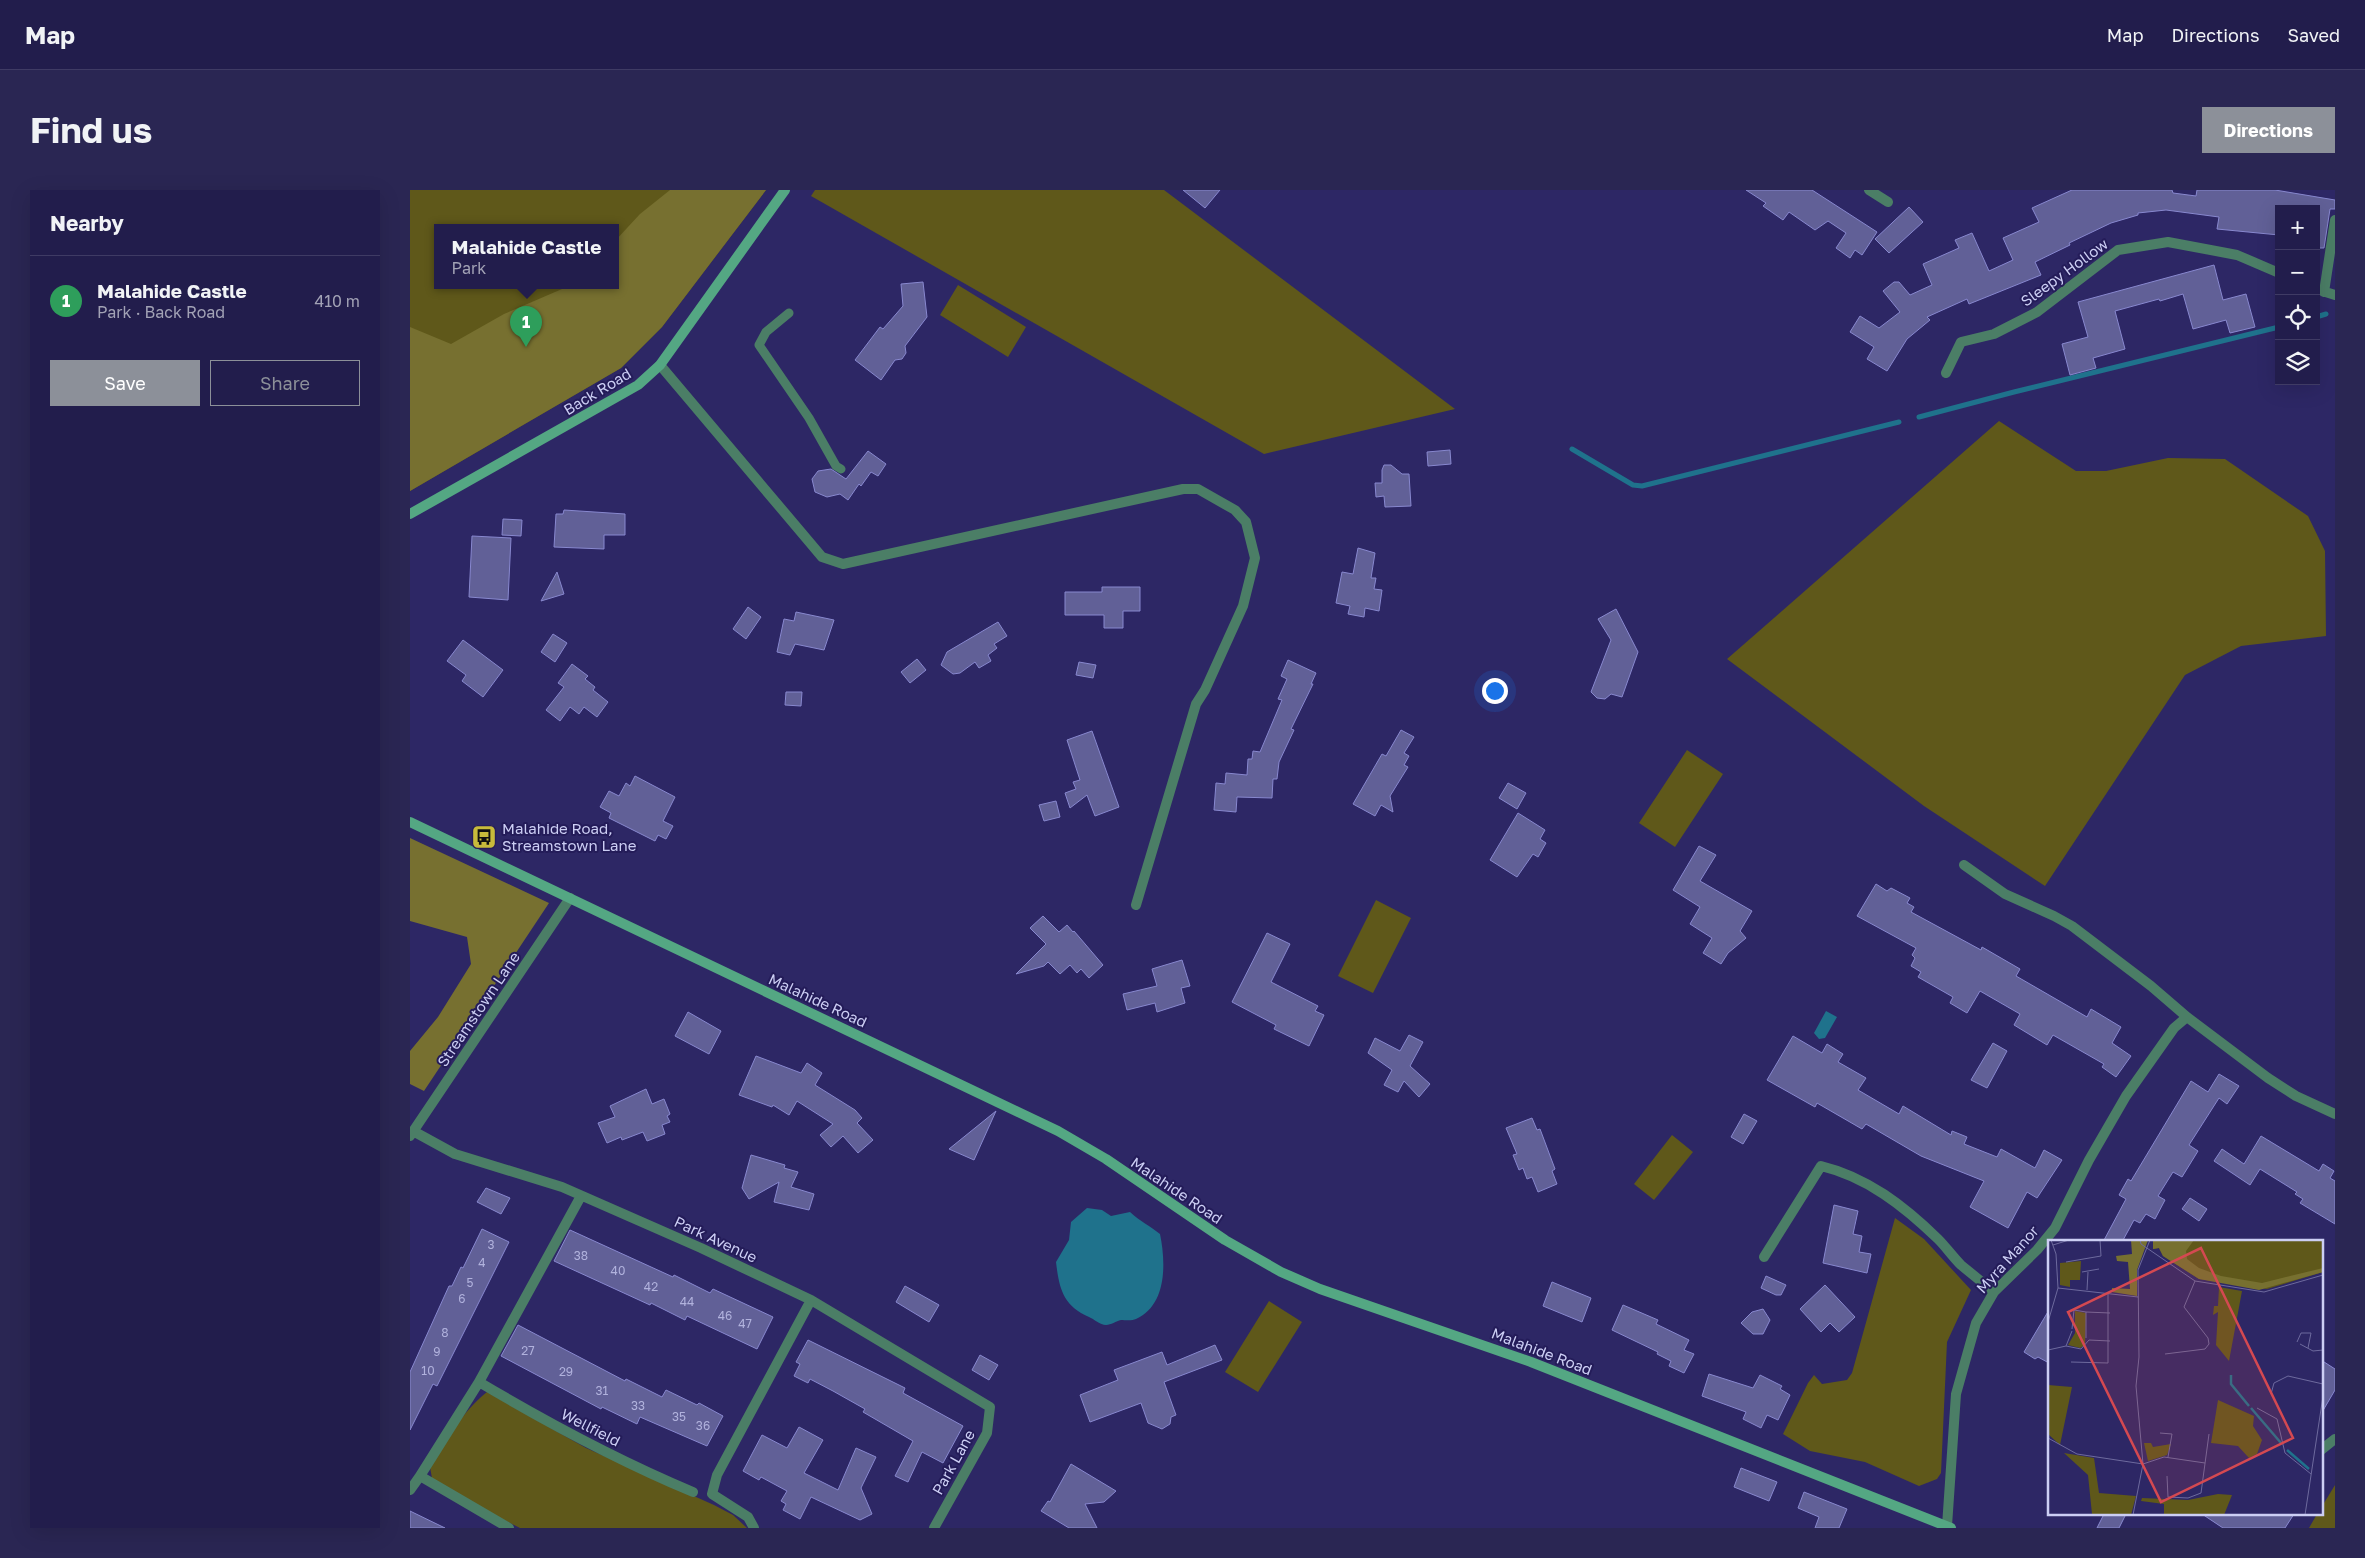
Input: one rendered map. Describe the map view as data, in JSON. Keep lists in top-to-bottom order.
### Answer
{
  "streets": {
    "main road": ["Back Road", "Malahide Road"],
    "street": [
      "Sleepy Hollow",
      "Streamstown Lane",
      "Park Avenue",
      "Myra Manor",
      "Wellfield",
      "Park Lane"
    ]
  },
  "crossings": [
    ["Malahide Road", "Streamstown Lane"],
    ["Malahide Road", "Myra Manor"],
    ["Streamstown Lane", "Park Avenue"],
    ["Park Avenue", "Park Lane"]
  ],
  "places": {
    "bus stop": ["Malahide Road, Streamstown Lane"]
  },
  "house_numbers": [
    "3",
    "38",
    "4",
    "40",
    "5",
    "42",
    "6",
    "44",
    "46",
    "47",
    "8",
    "27",
    "9",
    "10",
    "29",
    "31",
    "33",
    "35",
    "36"
  ],
  "page": {
    "header": "Map",
    "nav": ["Map", "Directions", "Saved"],
    "buttons": [
      "Directions",
      ["Save", "Share"]
    ],
    "title": "Find us",
    "heading": "Nearby",
    "map_buttons": ["+", "−"],
    "popup": ["Malahide Castle", "Park"],
    "list": [
      {
        "mark": "1",
        "name": "Malahide Castle",
        "note": "Park · Back Road",
        "value": "410 m"
      }
    ],
    "pins": "1"
  }
}
